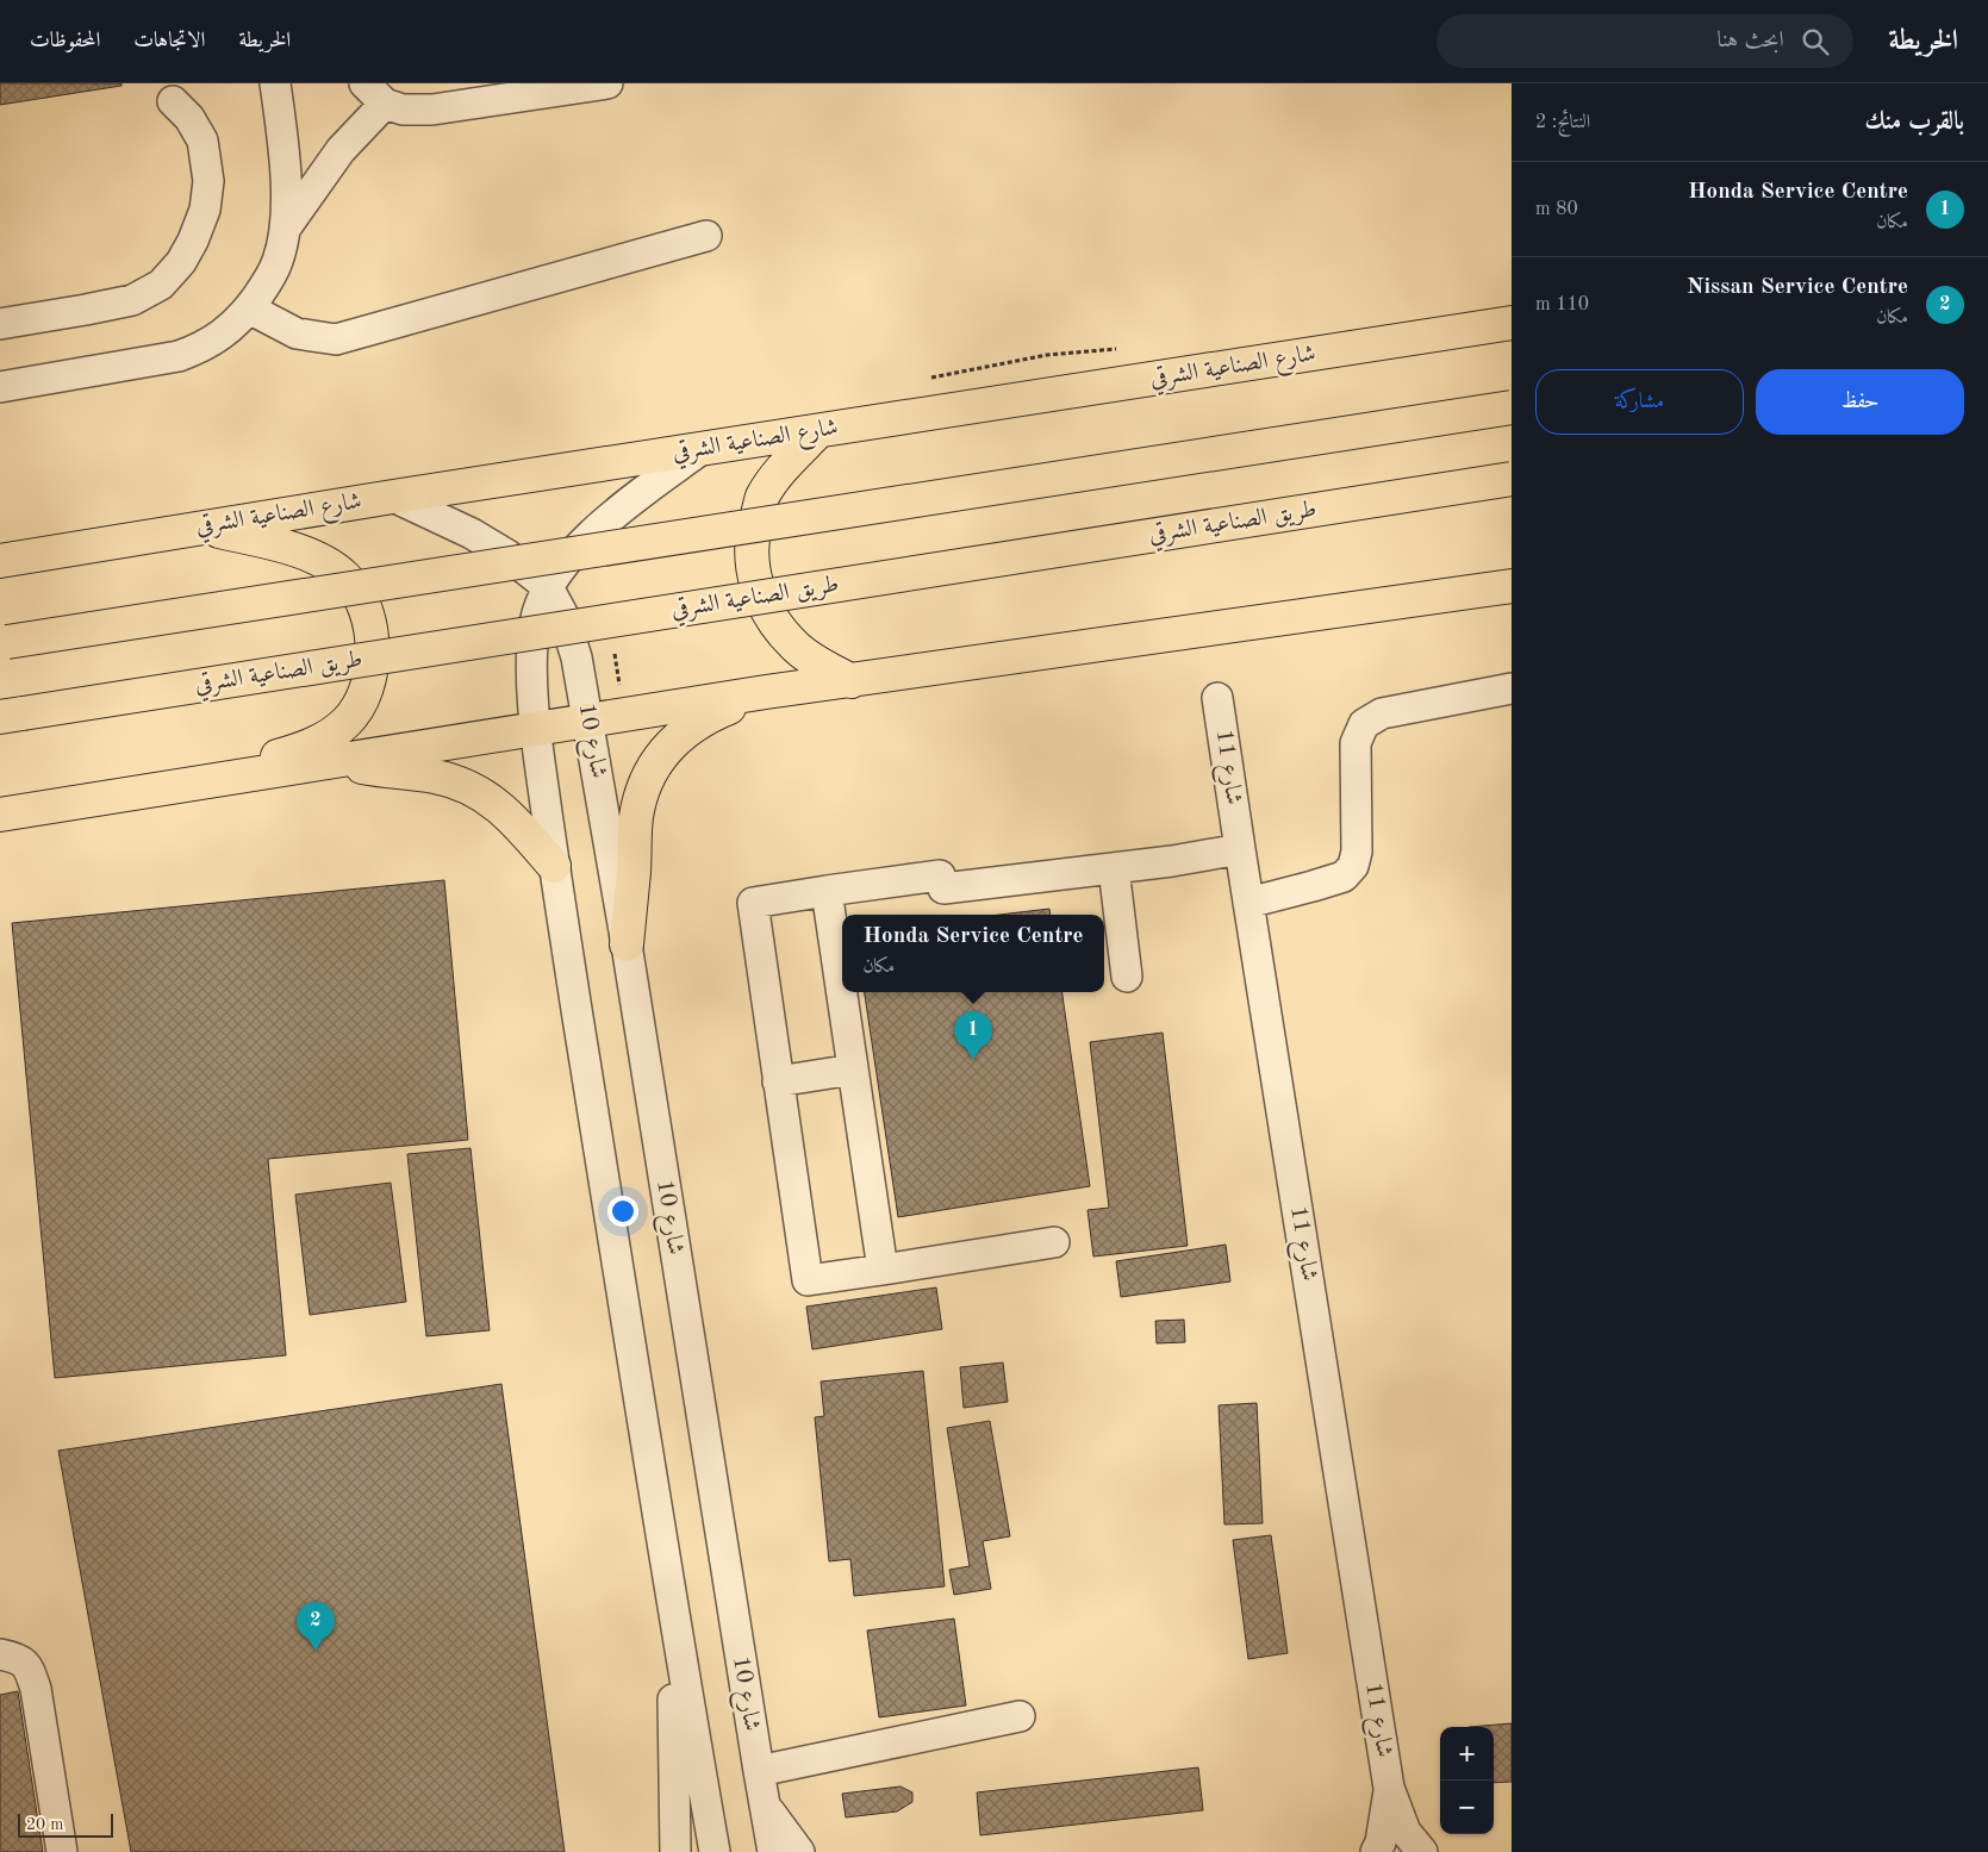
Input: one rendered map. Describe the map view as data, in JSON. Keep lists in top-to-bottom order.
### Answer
{
  "streets": {
    "main road": ["شارع الصناعية الشرقي", "طريق الصناعية الشرقي"],
    "street": ["شارع 10", "شارع 11"]
  },
  "crossings": [
    ["شارع الصناعية الشرقي", "شارع 10"]
  ],
  "scale_bar": "20 m",
  "page": {
    "header": "الخريطة",
    "search": "ابحث هنا",
    "nav": ["الخريطة", "الاتجاهات", "المحفوظات"],
    "heading": ["بالقرب منك", "النتائج: 2"],
    "list": [
      {
        "mark": "1",
        "name": "Honda Service Centre",
        "note": "مكان",
        "value": "80 m"
      },
      {
        "mark": "2",
        "name": "Nissan Service Centre",
        "note": "مكان",
        "value": "110 m"
      }
    ],
    "buttons": ["حفظ", "مشاركة"],
    "popup": ["Honda Service Centre", "مكان"],
    "pins": ["1", "2"],
    "map_buttons": ["+", "−"],
    "scale": "20 m"
  }
}
